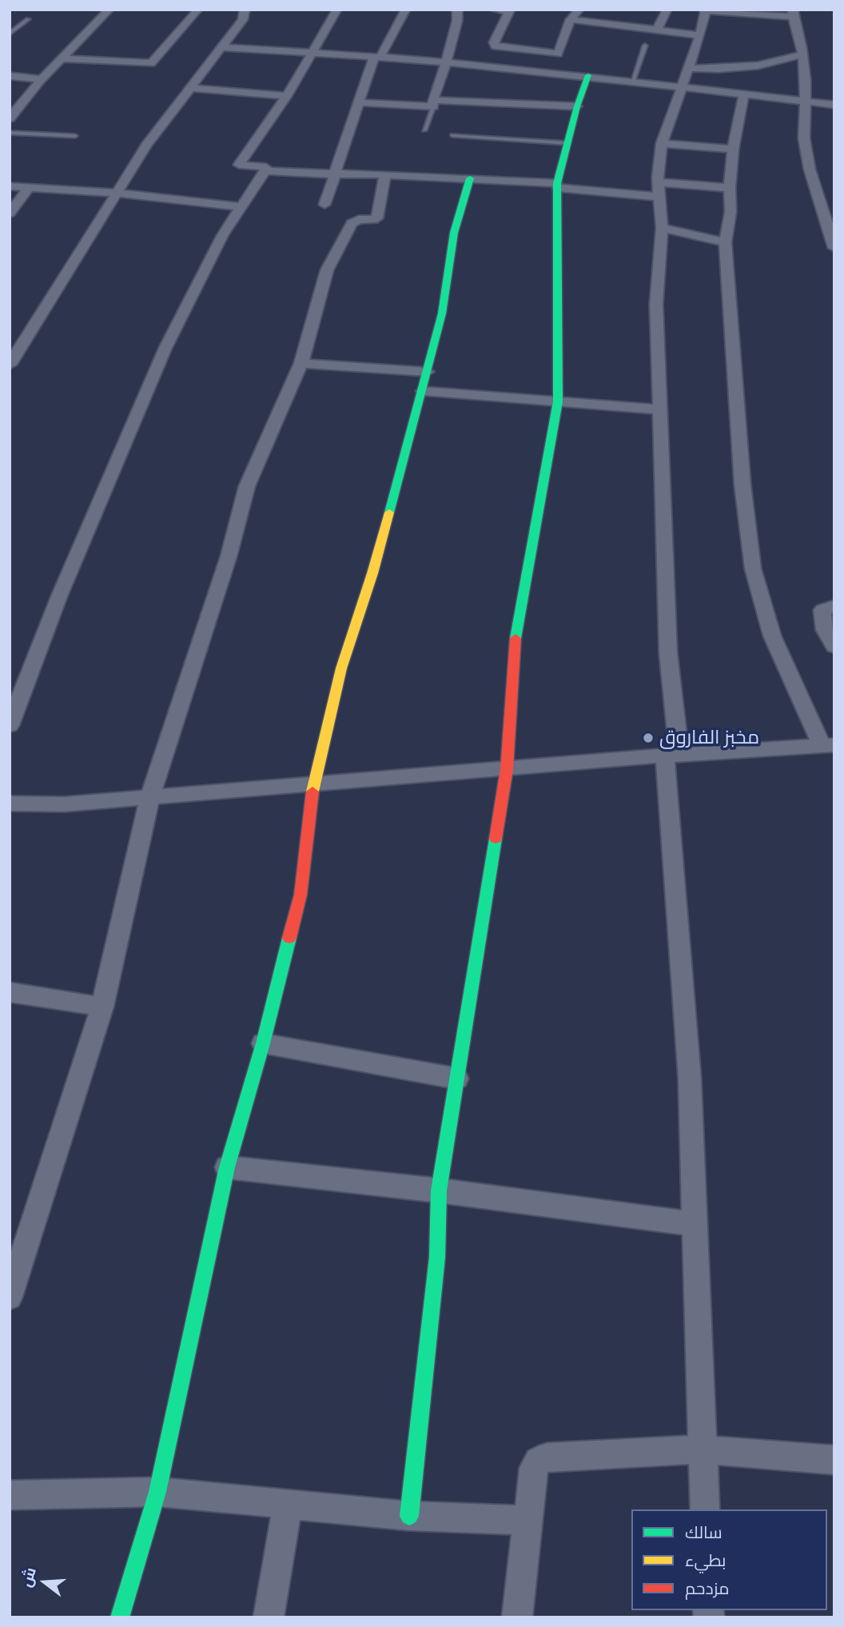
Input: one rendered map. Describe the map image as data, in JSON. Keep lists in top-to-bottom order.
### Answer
{
  "places": ["مخبز الفاروق"],
  "legend": ["سالك", "بطيء", "مزدحم"],
  "north": "left"
}
